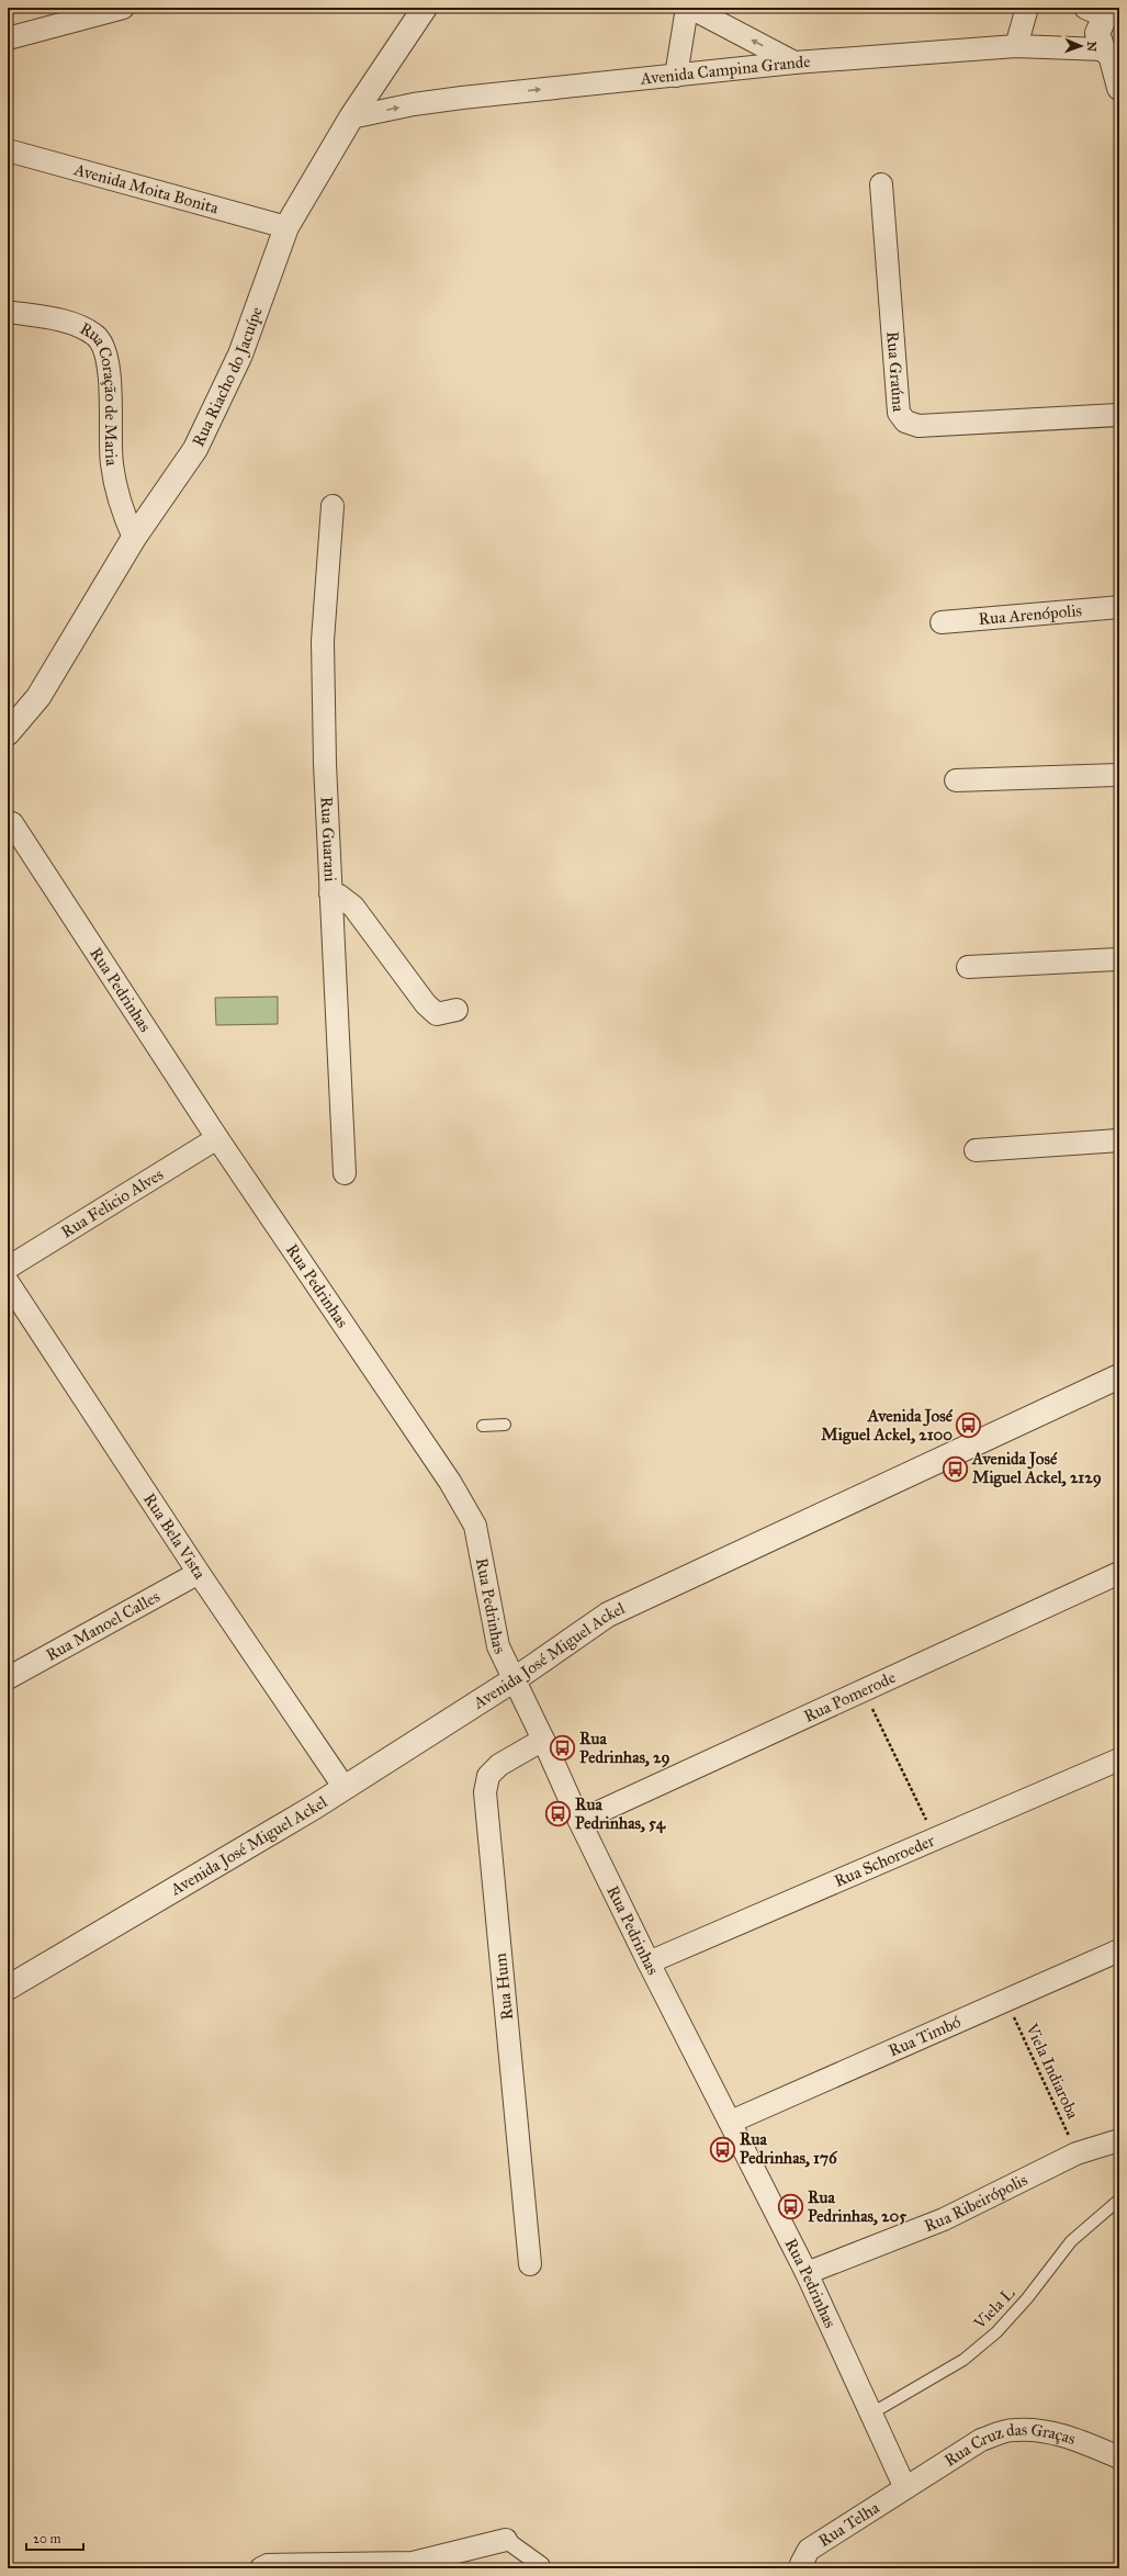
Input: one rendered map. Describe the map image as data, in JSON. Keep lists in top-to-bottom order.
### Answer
{
  "streets": {
    "street": [
      "Avenida Campina Grande",
      "Avenida Moita Bonita",
      "Rua Graúna",
      "Rua Riacho do Jacuípe",
      "Rua Coração de Maria",
      "Rua Arenópolis",
      "Rua Guarani",
      "Rua Pedrinhas",
      "Rua Felicio Alves",
      "Rua Bela Vista",
      "Rua Manoel Calles",
      "Avenida José Miguel Ackel",
      "Rua Pomerode",
      "Rua Schoroeder",
      "Rua Hum",
      "Rua Timbó",
      "Rua Ribeirópolis",
      "Rua Cruz das Graças",
      "Rua Telha"
    ],
    "lane": ["Viela L"],
    "path": ["Viela Indiaroba"]
  },
  "crossings": [
    ["Avenida Campina Grande", "Rua Riacho do Jacuípe"],
    ["Avenida Moita Bonita", "Rua Riacho do Jacuípe"],
    ["Rua Riacho do Jacuípe", "Rua Coração de Maria"],
    ["Rua Pedrinhas", "Rua Felicio Alves"],
    ["Rua Pedrinhas", "Avenida José Miguel Ackel"],
    ["Rua Pedrinhas", "Rua Pomerode"],
    ["Rua Pedrinhas", "Rua Schoroeder"],
    ["Rua Pedrinhas", "Rua Hum"],
    ["Rua Pedrinhas", "Rua Timbó"],
    ["Rua Pedrinhas", "Rua Ribeirópolis"],
    ["Rua Pedrinhas", "Viela L"],
    ["Rua Pedrinhas", "Rua Cruz das Graças"],
    ["Rua Pedrinhas", "Rua Telha"],
    ["Rua Bela Vista", "Rua Manoel Calles"],
    ["Rua Bela Vista", "Avenida José Miguel Ackel"],
    ["Rua Timbó", "Viela Indiaroba"],
    ["Viela Indiaroba", "Rua Ribeirópolis"],
    ["Rua Cruz das Graças", "Rua Telha"]
  ],
  "one_way": ["Avenida Campina Grande"],
  "places": {
    "bus stop": [
      "Avenida José Miguel Ackel, 2100",
      "Avenida José Miguel Ackel, 2129",
      "Rua Pedrinhas, 29",
      "Rua Pedrinhas, 54",
      "Rua Pedrinhas, 176",
      "Rua Pedrinhas, 205"
    ]
  },
  "scale_bar": "20 m",
  "north": "right"
}
